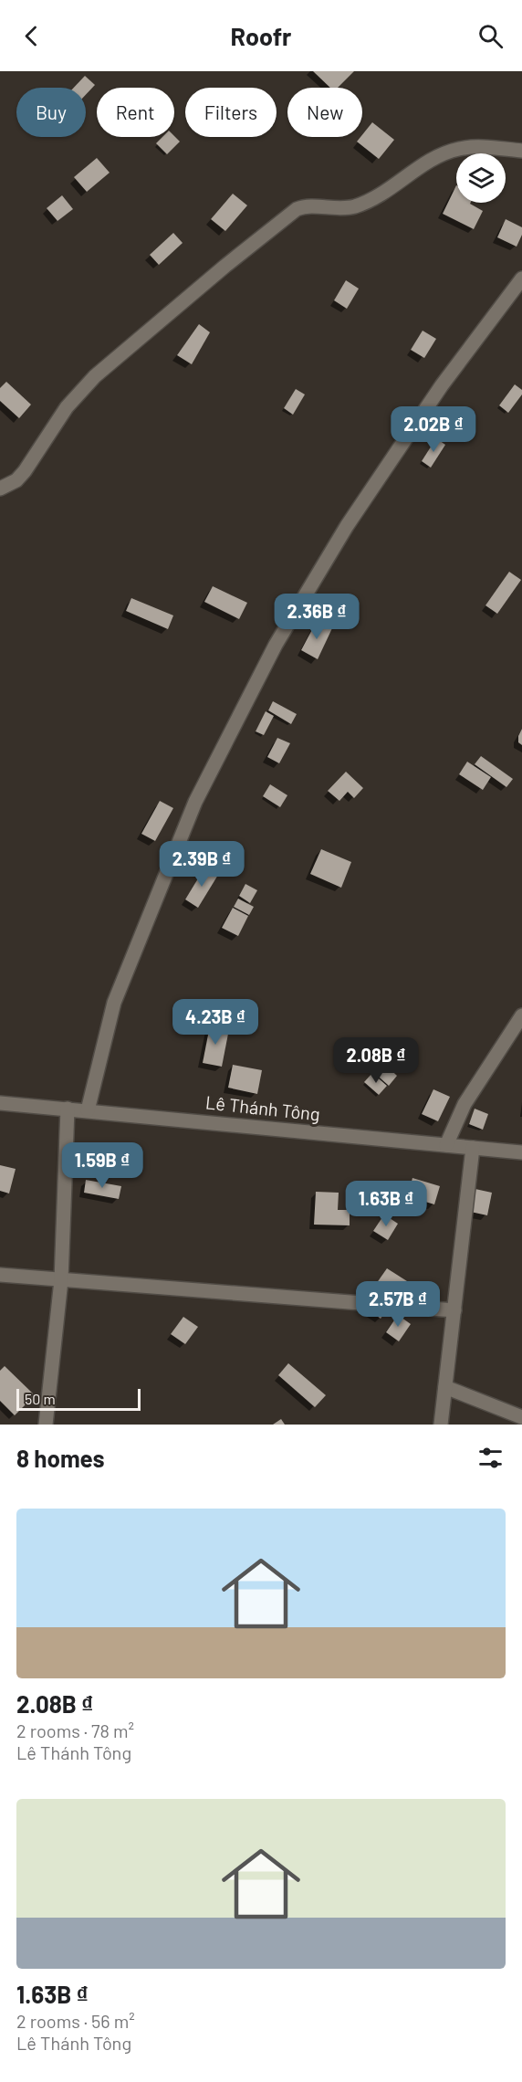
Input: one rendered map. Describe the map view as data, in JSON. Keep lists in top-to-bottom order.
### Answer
{
  "streets": {
    "street": ["Lê Thánh Tông"]
  },
  "scale_bar": "50 m",
  "page": {
    "header": "Roofr",
    "chip": [
      "Buy",
      "Rent",
      "Filters",
      "New"
    ],
    "price": [
      "2.02B ₫",
      "2.36B ₫",
      "2.39B ₫",
      "4.23B ₫",
      "2.08B ₫",
      "1.59B ₫",
      "1.63B ₫",
      "2.57B ₫"
    ],
    "scale": "50 m",
    "heading": "8 homes",
    "list": [
      {
        "name": "2.08B ₫",
        "note": "2 rooms · 78 m² · Lê Thánh Tông"
      },
      {
        "name": "1.63B ₫",
        "note": "2 rooms · 56 m² · Lê Thánh Tông"
      }
    ]
  }
}
